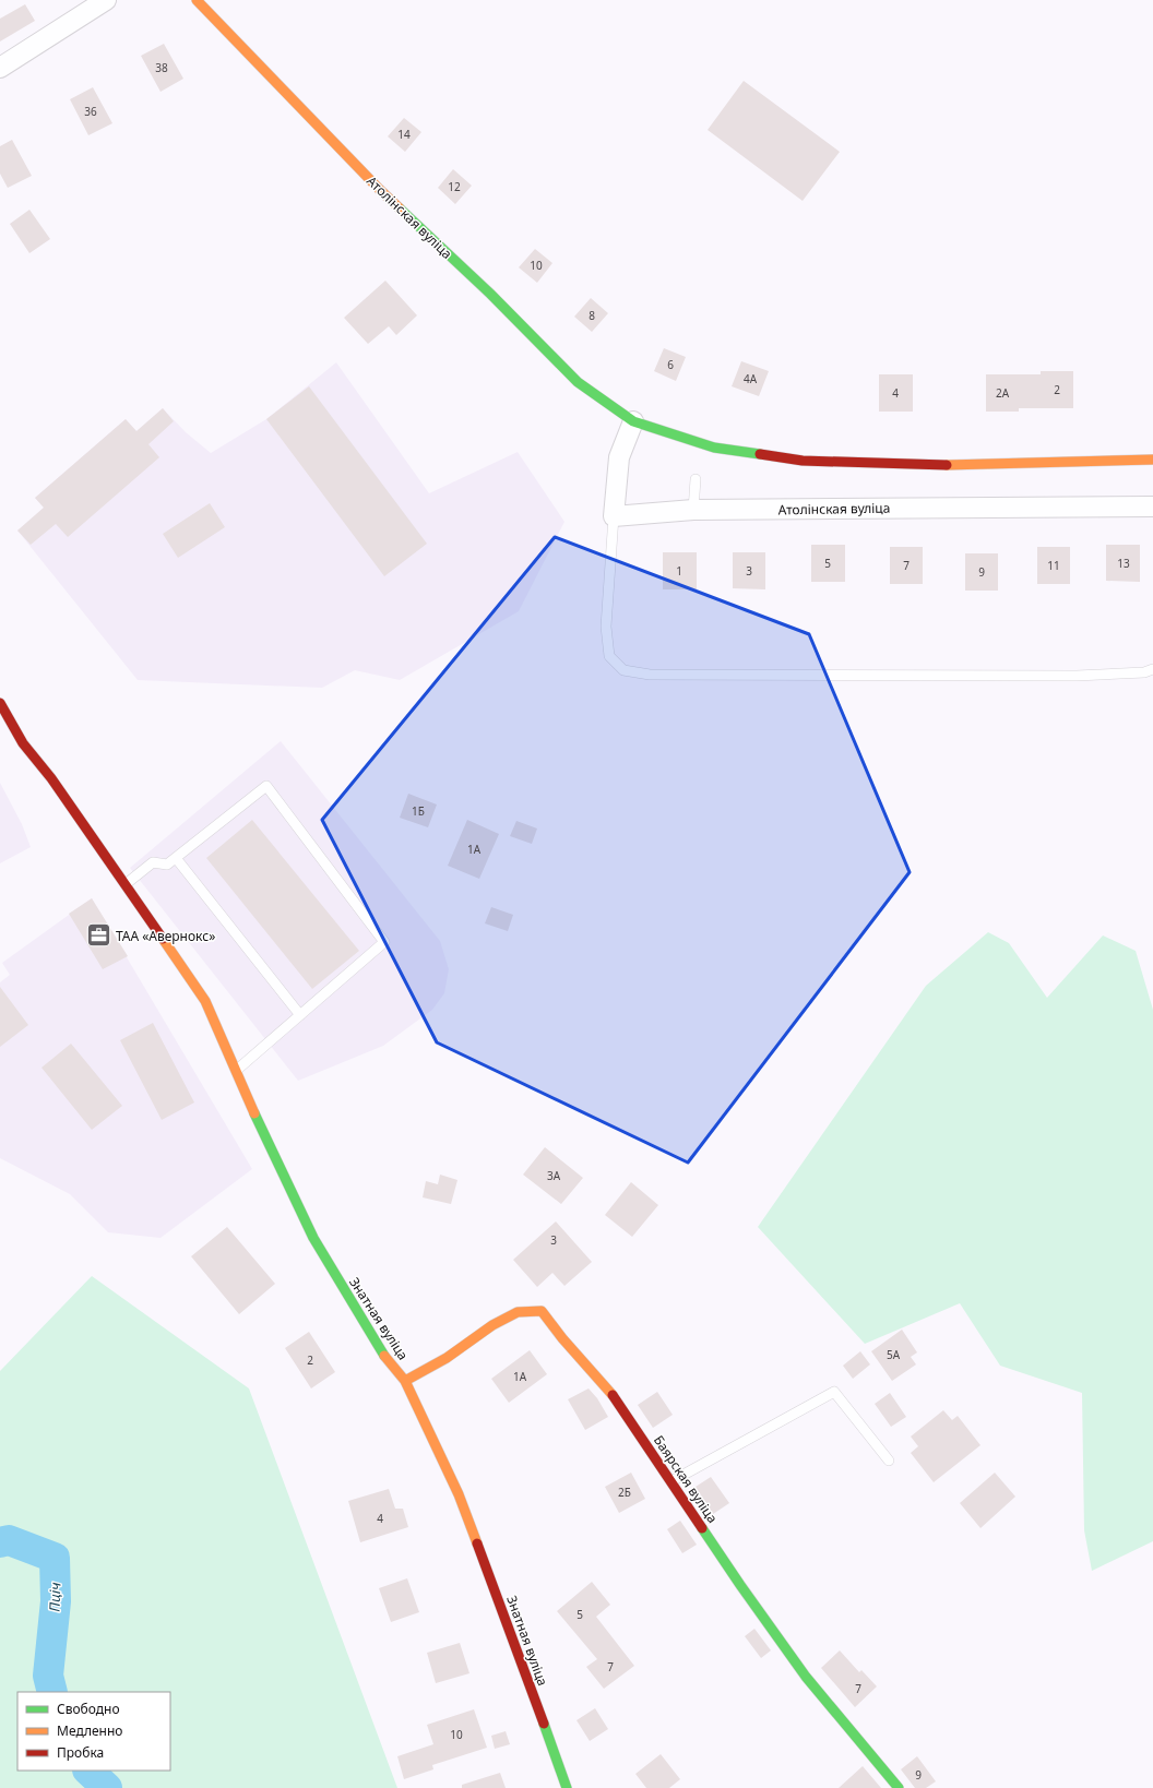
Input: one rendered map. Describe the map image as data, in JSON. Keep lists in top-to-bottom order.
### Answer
{
  "streets": {
    "street": ["Атолінская вуліца", "Знатная вуліца", "Баярская вуліца"]
  },
  "crossings": [
    ["Знатная вуліца", "Баярская вуліца"]
  ],
  "water": ["Пціч"],
  "places": {
    "office": ["ТАА «Авернокс»"]
  },
  "house_numbers": [
    "38",
    "36",
    "14",
    "12",
    "10",
    "8",
    "6",
    "4А",
    "2",
    "4",
    "2А",
    "5",
    "13",
    "7",
    "11",
    "1",
    "3",
    "9",
    "1Б",
    "1А",
    "3А",
    "3",
    "5А",
    "2",
    "1А",
    "2Б",
    "4",
    "5",
    "7",
    "7",
    "10",
    "9"
  ],
  "legend": ["Свободно", "Медленно", "Пробка"]
}
